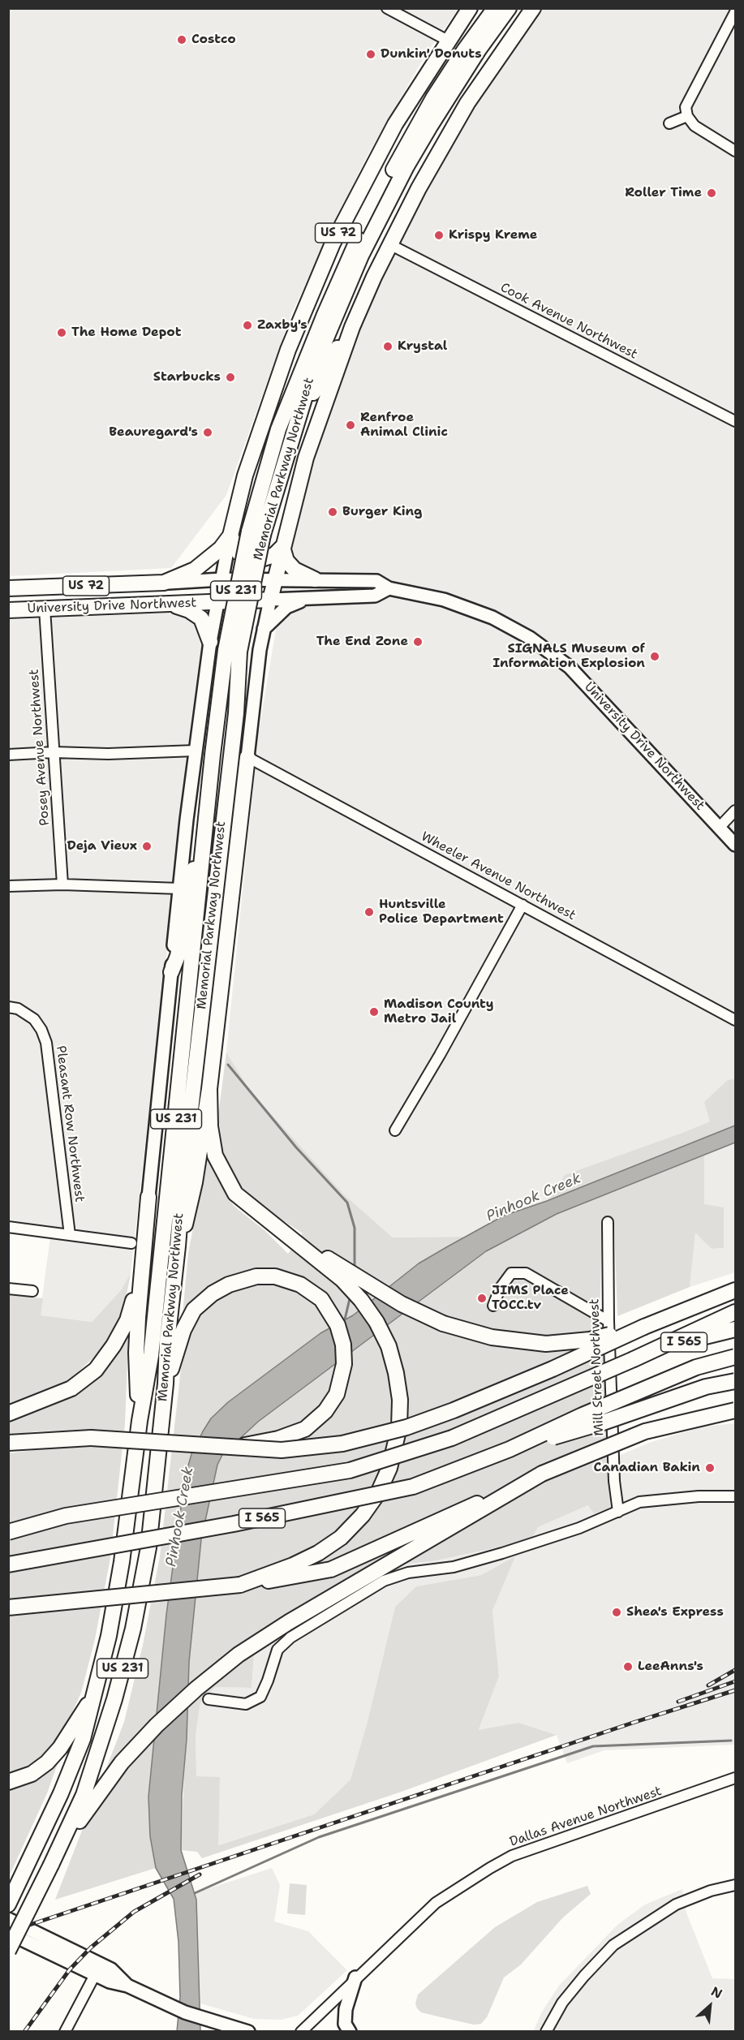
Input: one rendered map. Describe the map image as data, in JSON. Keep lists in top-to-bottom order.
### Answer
{
  "streets": {
    "highway": [
      "US 72",
      "Memorial Parkway Northwest",
      "US 231",
      "University Drive Northwest",
      "I 565"
    ],
    "street": [
      "Cook Avenue Northwest",
      "Posey Avenue Northwest",
      "Wheeler Avenue Northwest",
      "Pleasant Row Northwest",
      "Mill Street Northwest",
      "Dallas Avenue Northwest"
    ]
  },
  "crossings": [
    ["US 72", "University Drive Northwest"],
    ["Memorial Parkway Northwest", "US 231"],
    ["University Drive Northwest", "Posey Avenue Northwest"]
  ],
  "water": ["Pinhook Creek"],
  "places": [
    "Costco",
    "Dunkin' Donuts",
    "Roller Time",
    "Krispy Kreme",
    "Zaxby's",
    "The Home Depot",
    "Krystal",
    "Starbucks",
    "Renfroe Animal Clinic",
    "Beauregard's",
    "Burger King",
    "The End Zone",
    "SIGNALS Museum of Information Explosion",
    "Deja Vieux",
    "Huntsville Police Department",
    "Madison County Metro Jail",
    "JIMS Place TOCC.tv",
    "Canadian Bakin",
    "Shea's Express",
    "LeeAnns's"
  ],
  "north": "top right"
}
